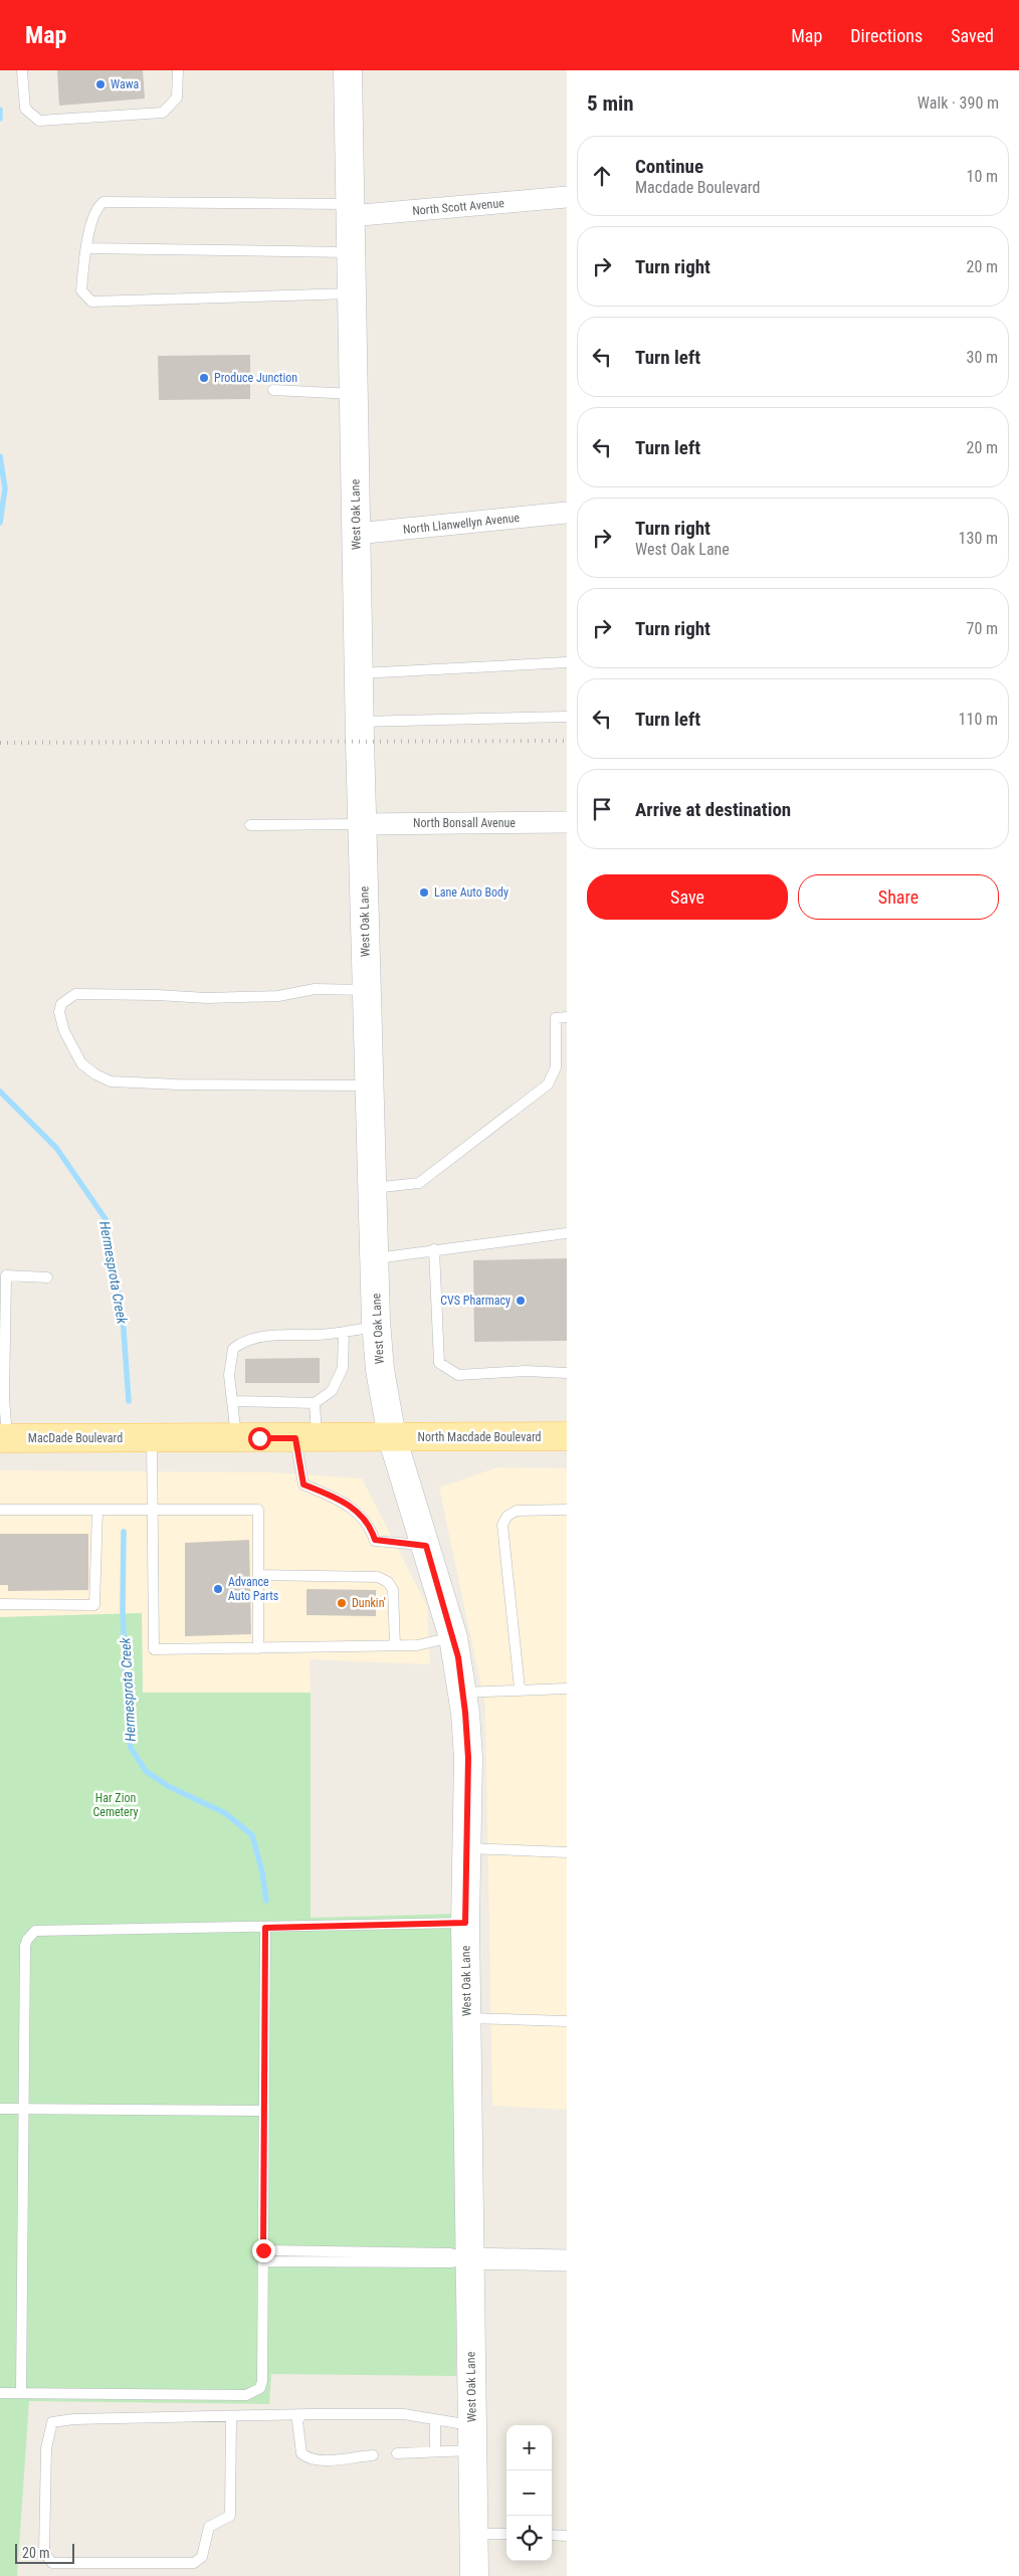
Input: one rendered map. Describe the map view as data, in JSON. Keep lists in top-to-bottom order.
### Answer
{
  "streets": {
    "main road": ["West Oak Lane", "North Macdade Boulevard", "MacDade Boulevard"],
    "street": ["North Scott Avenue", "North Llanwellyn Avenue", "North Bonsall Avenue"]
  },
  "crossings": [
    ["North Scott Avenue", "West Oak Lane"],
    ["West Oak Lane", "North Llanwellyn Avenue"],
    ["West Oak Lane", "North Bonsall Avenue"],
    ["West Oak Lane", "North Macdade Boulevard"]
  ],
  "water": ["Hermesprota Creek"],
  "parks": ["Har Zion Cemetery"],
  "places": [
    "Wawa",
    "Produce Junction",
    "Lane Auto Body",
    "CVS Pharmacy",
    "Advance Auto Parts",
    "Dunkin'"
  ],
  "scale_bar": "20 m",
  "page": {
    "header": "Map",
    "nav": ["Map", "Directions", "Saved"],
    "heading": ["5 min", "Walk · 390 m"],
    "list": [
      ["Continue", "Macdade Boulevard", "10 m"],
      ["Turn right", "20 m"],
      ["Turn left", "30 m"],
      ["Turn left", "20 m"],
      ["Turn right", "West Oak Lane", "130 m"],
      ["Turn right", "70 m"],
      ["Turn left", "110 m"],
      "Arrive at destination"
    ],
    "buttons": ["Save", "Share"],
    "map_buttons": ["+", "−"],
    "scale": "20 m"
  }
}
